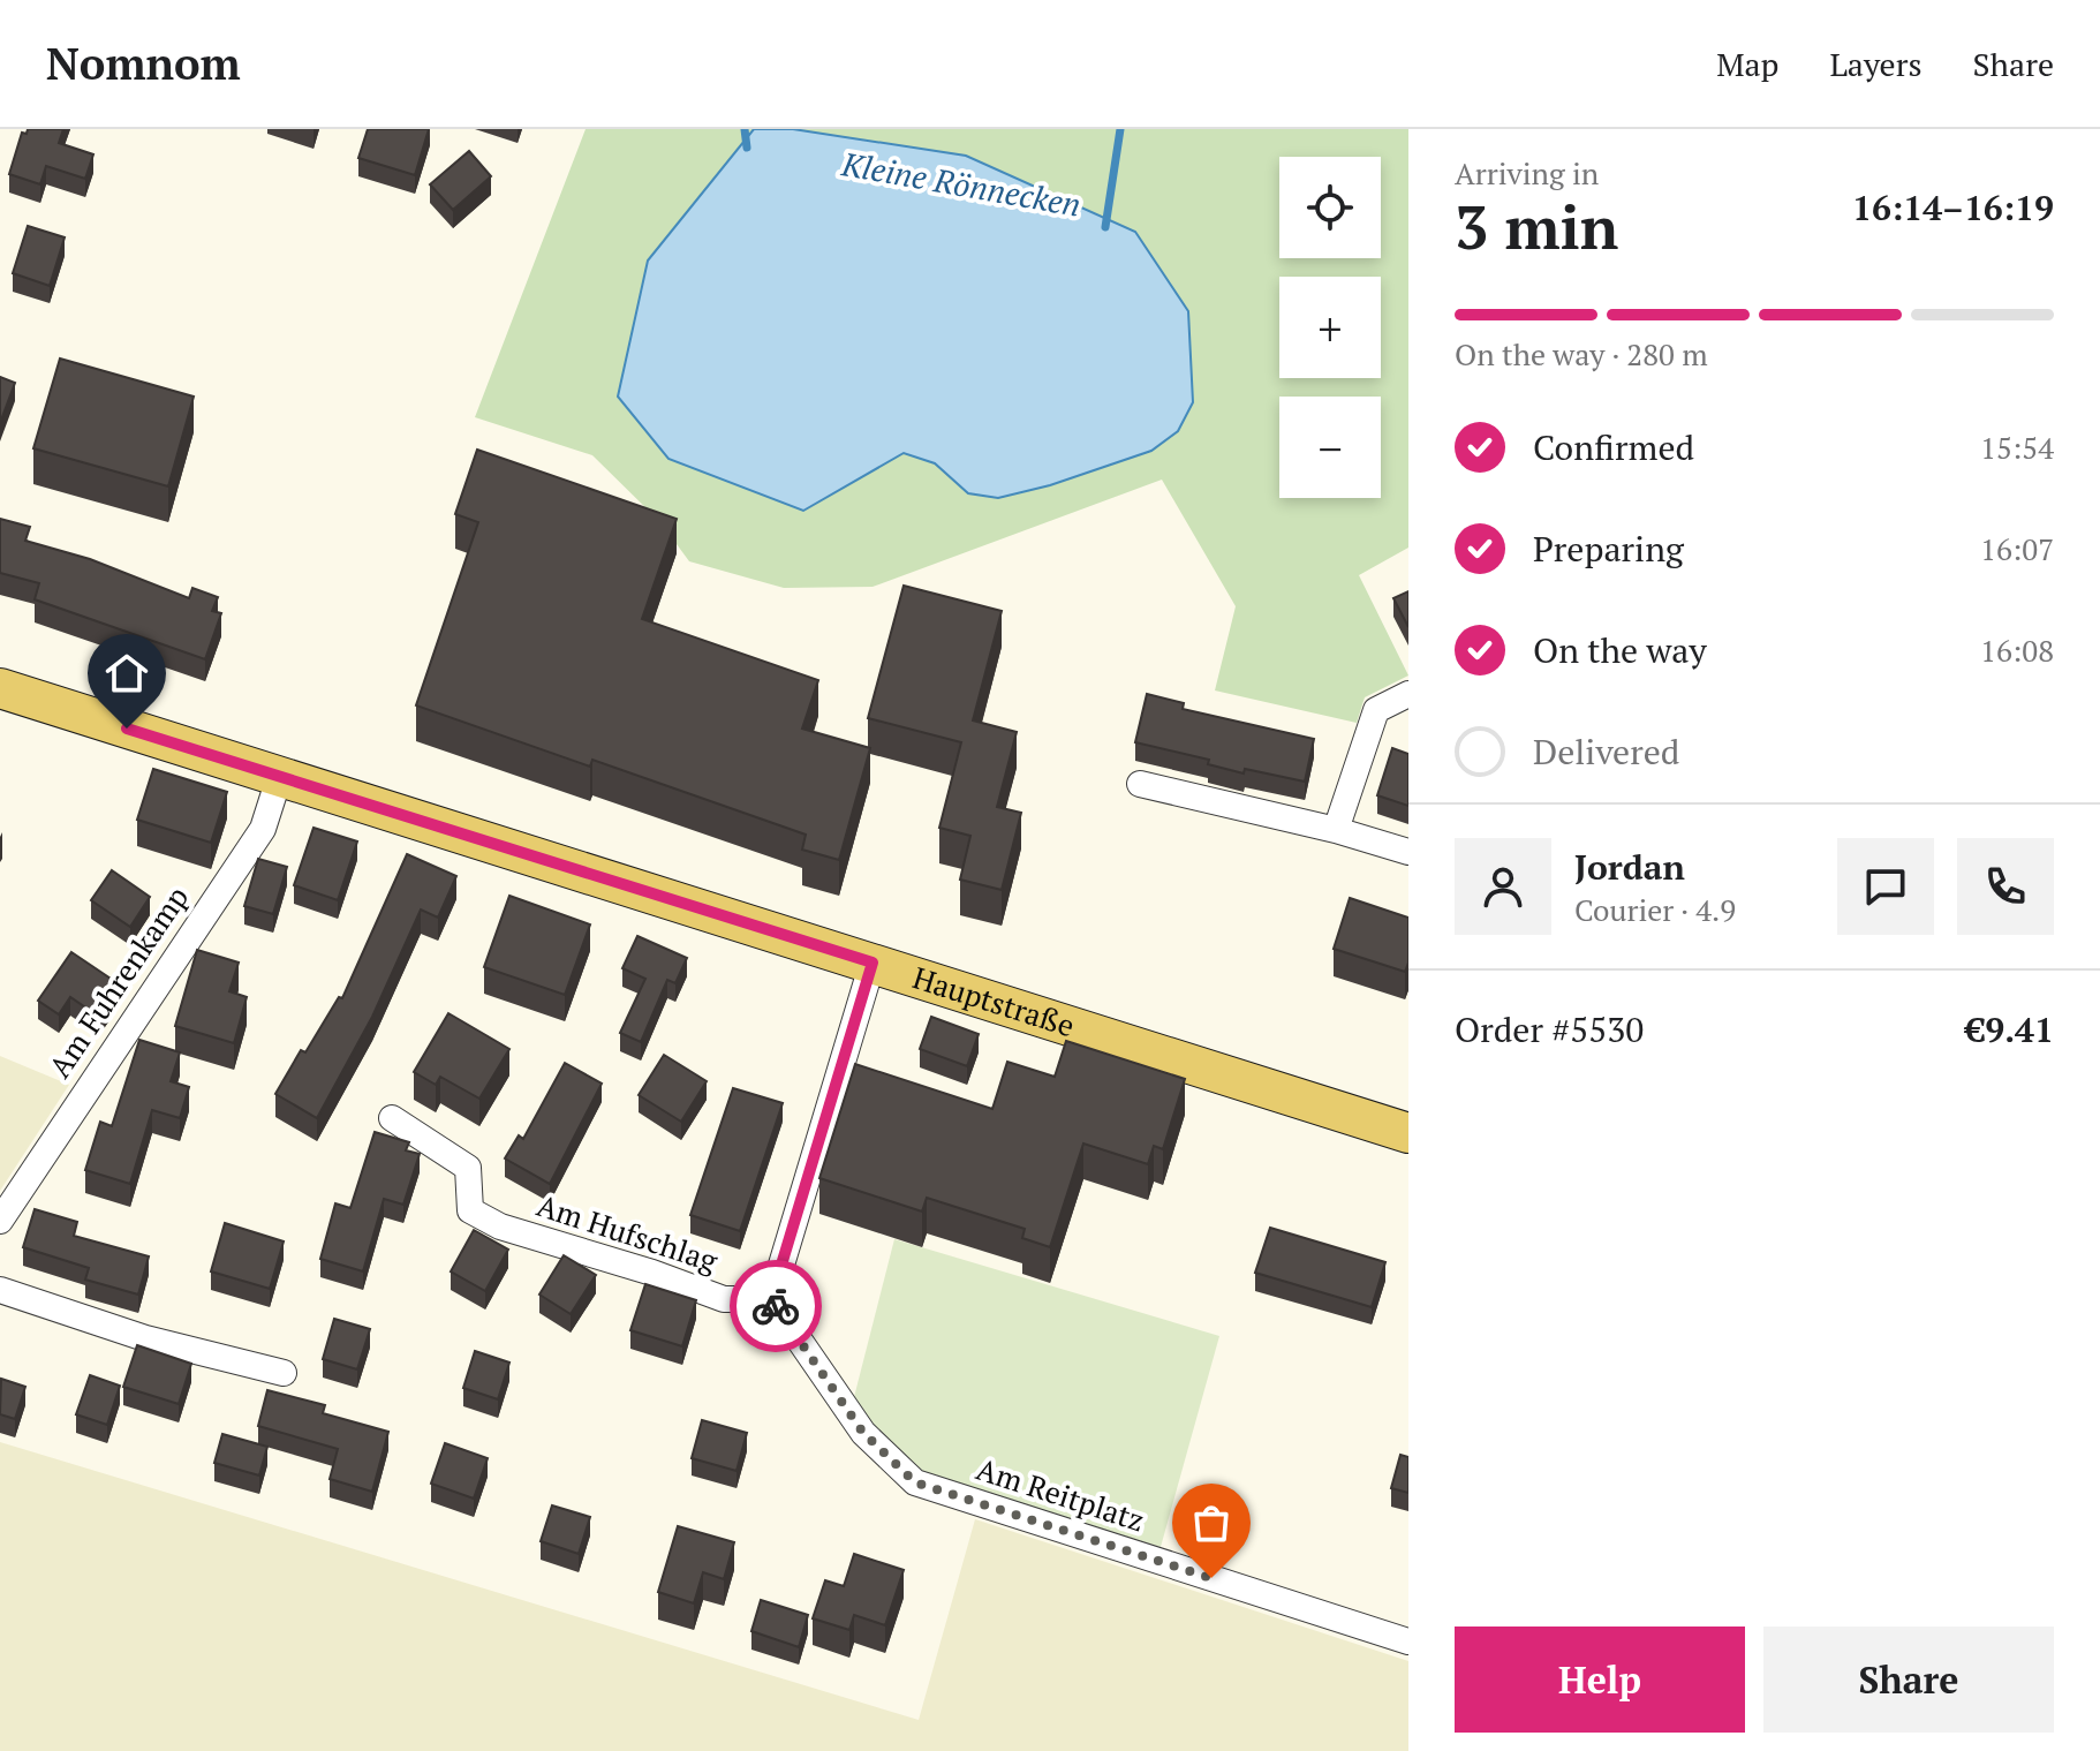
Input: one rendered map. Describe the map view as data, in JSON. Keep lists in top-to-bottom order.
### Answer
{
  "streets": {
    "main road": ["Hauptstraße"],
    "street": ["Am Fuhrenkamp", "Am Hufschlag", "Am Reitplatz"]
  },
  "crossings": [
    ["Am Fuhrenkamp", "Hauptstraße"],
    ["Am Hufschlag", "Am Reitplatz"]
  ],
  "water": ["Kleine Rönnecken"],
  "page": {
    "header": "Nomnom",
    "nav": ["Map", "Layers", "Share"],
    "heading": ["3 min", "Arriving in", "16:14–16:19"],
    "panel": [
      "Jordan",
      "Courier · 4.9",
      "Order #5530",
      "€9.41"
    ],
    "map_buttons": ["+", "−"],
    "bar": "On the way · 280 m",
    "list": [
      ["Confirmed", "15:54"],
      ["Preparing", "16:07"],
      ["On the way", "16:08"],
      "Delivered"
    ],
    "buttons": ["Help", "Share"]
  }
}
